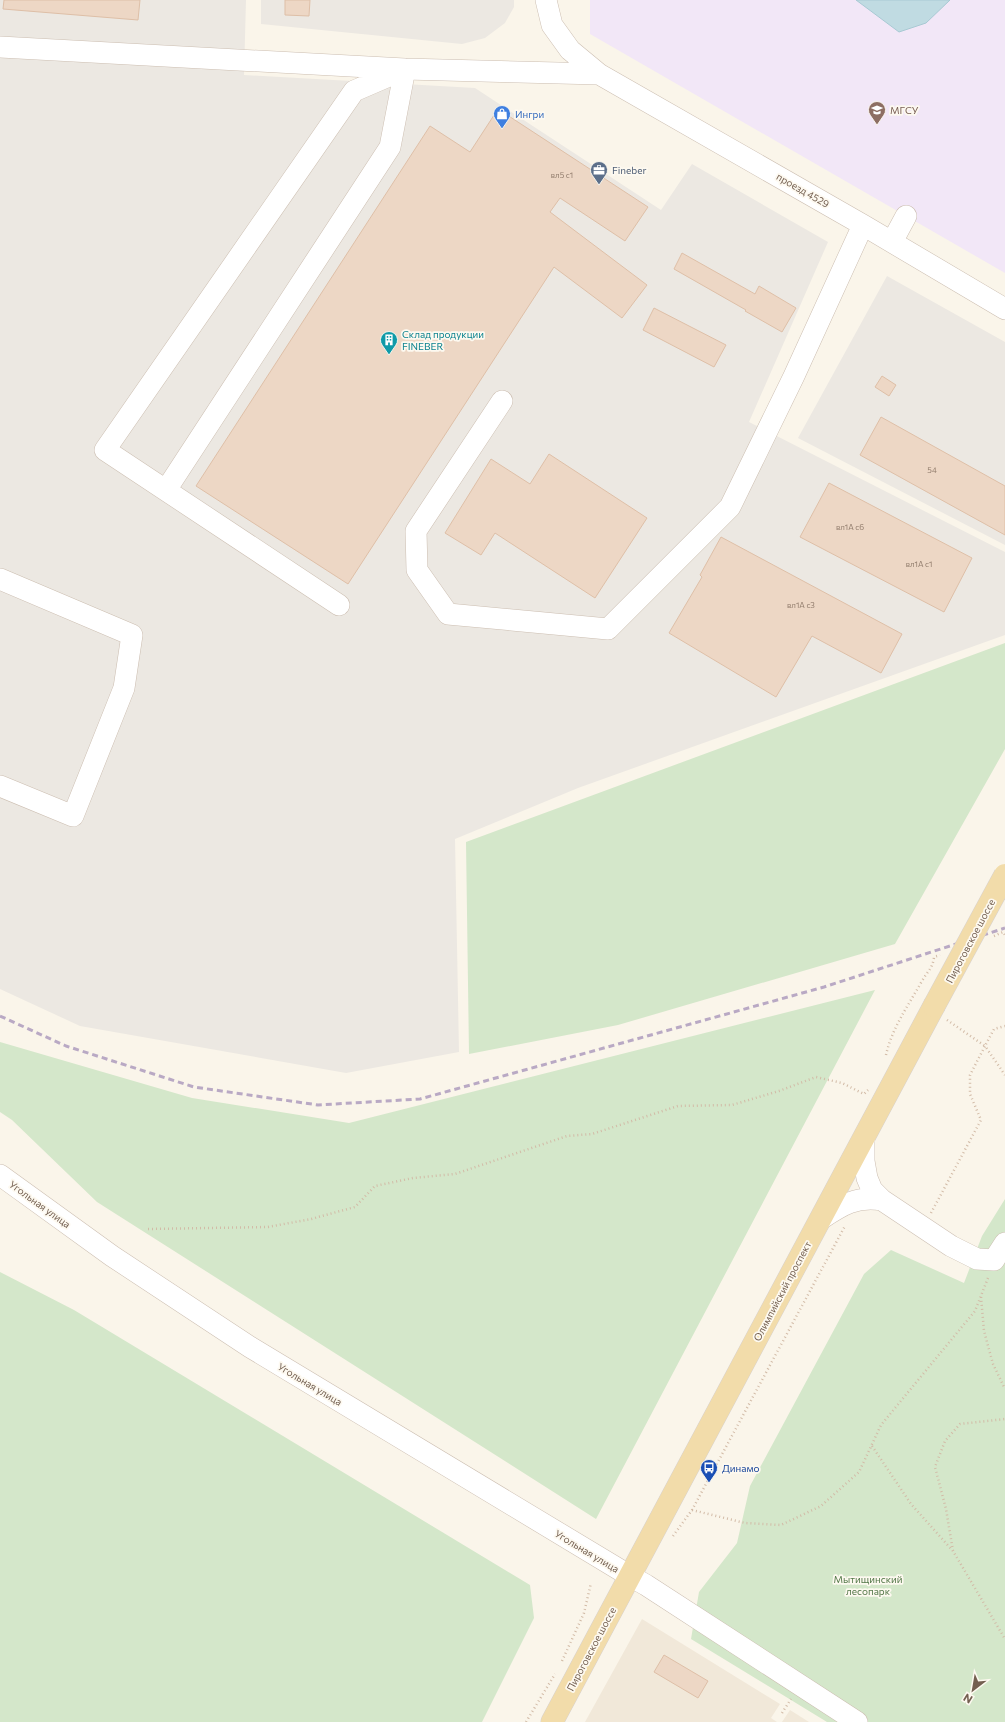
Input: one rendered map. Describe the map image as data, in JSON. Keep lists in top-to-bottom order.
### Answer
{
  "streets": {
    "main road": ["Пироговское шоссе", "Олимпийский проспект"],
    "street": ["проезд 4529", "Угольная улица"]
  },
  "crossings": [
    ["Пироговское шоссе", "Угольная улица"],
    ["Пироговское шоссе", "Олимпийский проспект"],
    ["Угольная улица", "Олимпийский проспект"]
  ],
  "parks": ["Мытищинский лесопарк"],
  "places": {
    "school or university": ["МГСУ"],
    "shop": ["Ингри"],
    "office": ["Fineber"],
    "building": ["Склад продукции FINEBER"],
    "bus stop": ["Динамо"]
  },
  "house_numbers": [
    "вл5 с1",
    "54",
    "вл1А с6",
    "вл1А с1",
    "вл1А с3"
  ],
  "north": "bottom left"
}
